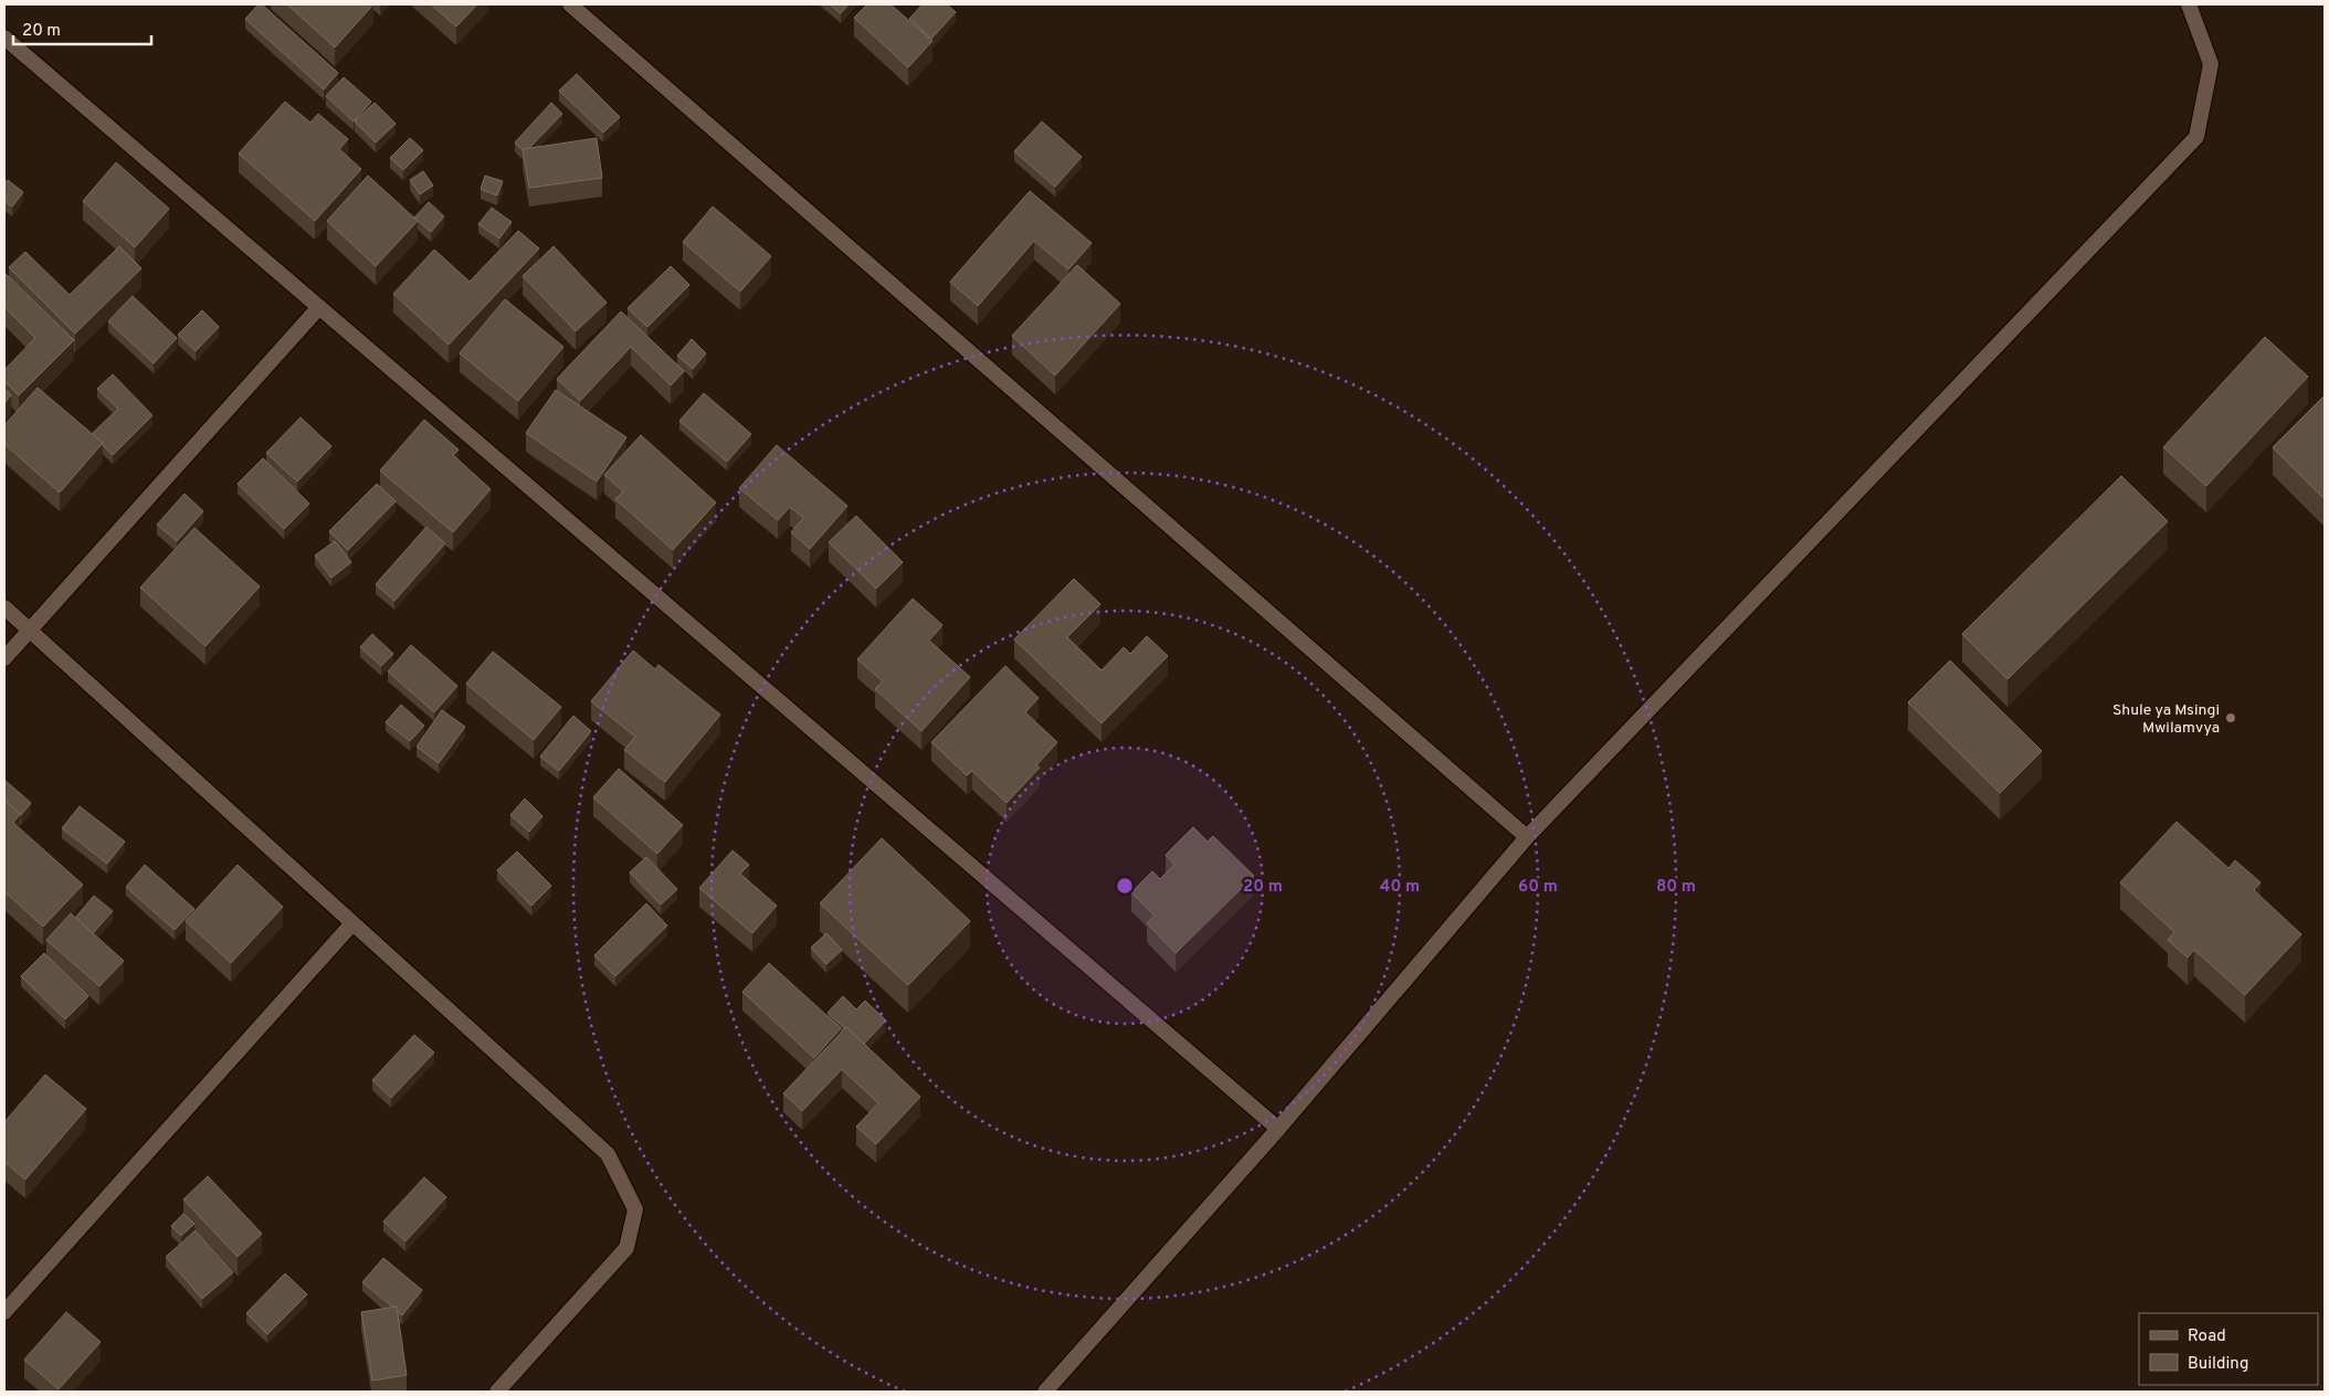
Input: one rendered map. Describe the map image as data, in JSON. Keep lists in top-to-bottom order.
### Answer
{
  "places": ["Shule ya Msingi Mwilamvya"],
  "legend": ["Road", "Building"],
  "scale_bar": "20 m",
  "rings": [
    "20 m",
    "40 m",
    "60 m",
    "80 m"
  ]
}
